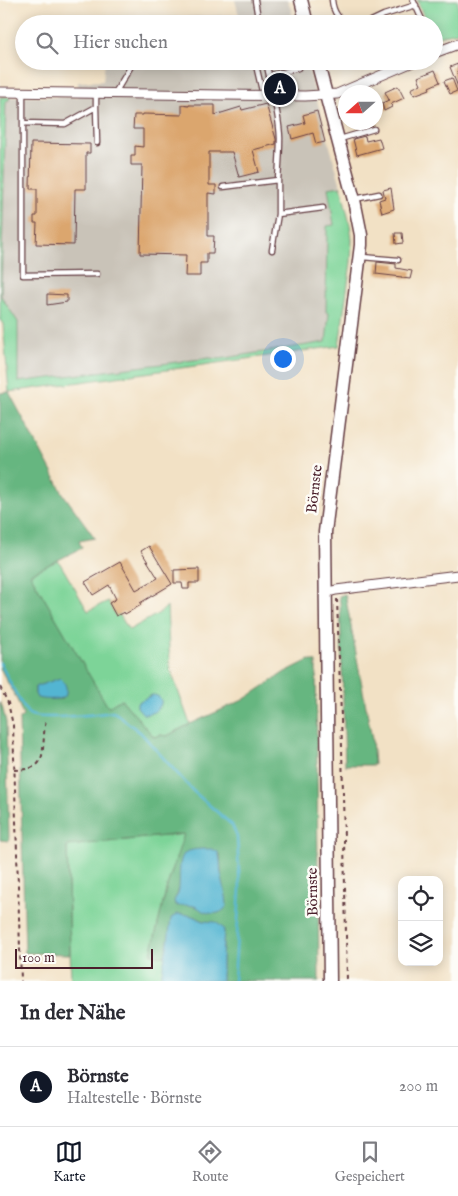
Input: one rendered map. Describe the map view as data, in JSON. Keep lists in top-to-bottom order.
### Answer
{
  "streets": {
    "street": ["Börnste"]
  },
  "scale_bar": "100 m",
  "north": "left",
  "page": {
    "search": "Hier suchen",
    "pins": "A",
    "scale": "100 m",
    "heading": "In der Nähe",
    "list": [
      {
        "mark": "A",
        "name": "Börnste",
        "note": "Haltestelle · Börnste",
        "value": "200 m"
      }
    ],
    "nav": ["Karte", "Route", "Gespeichert"]
  }
}
